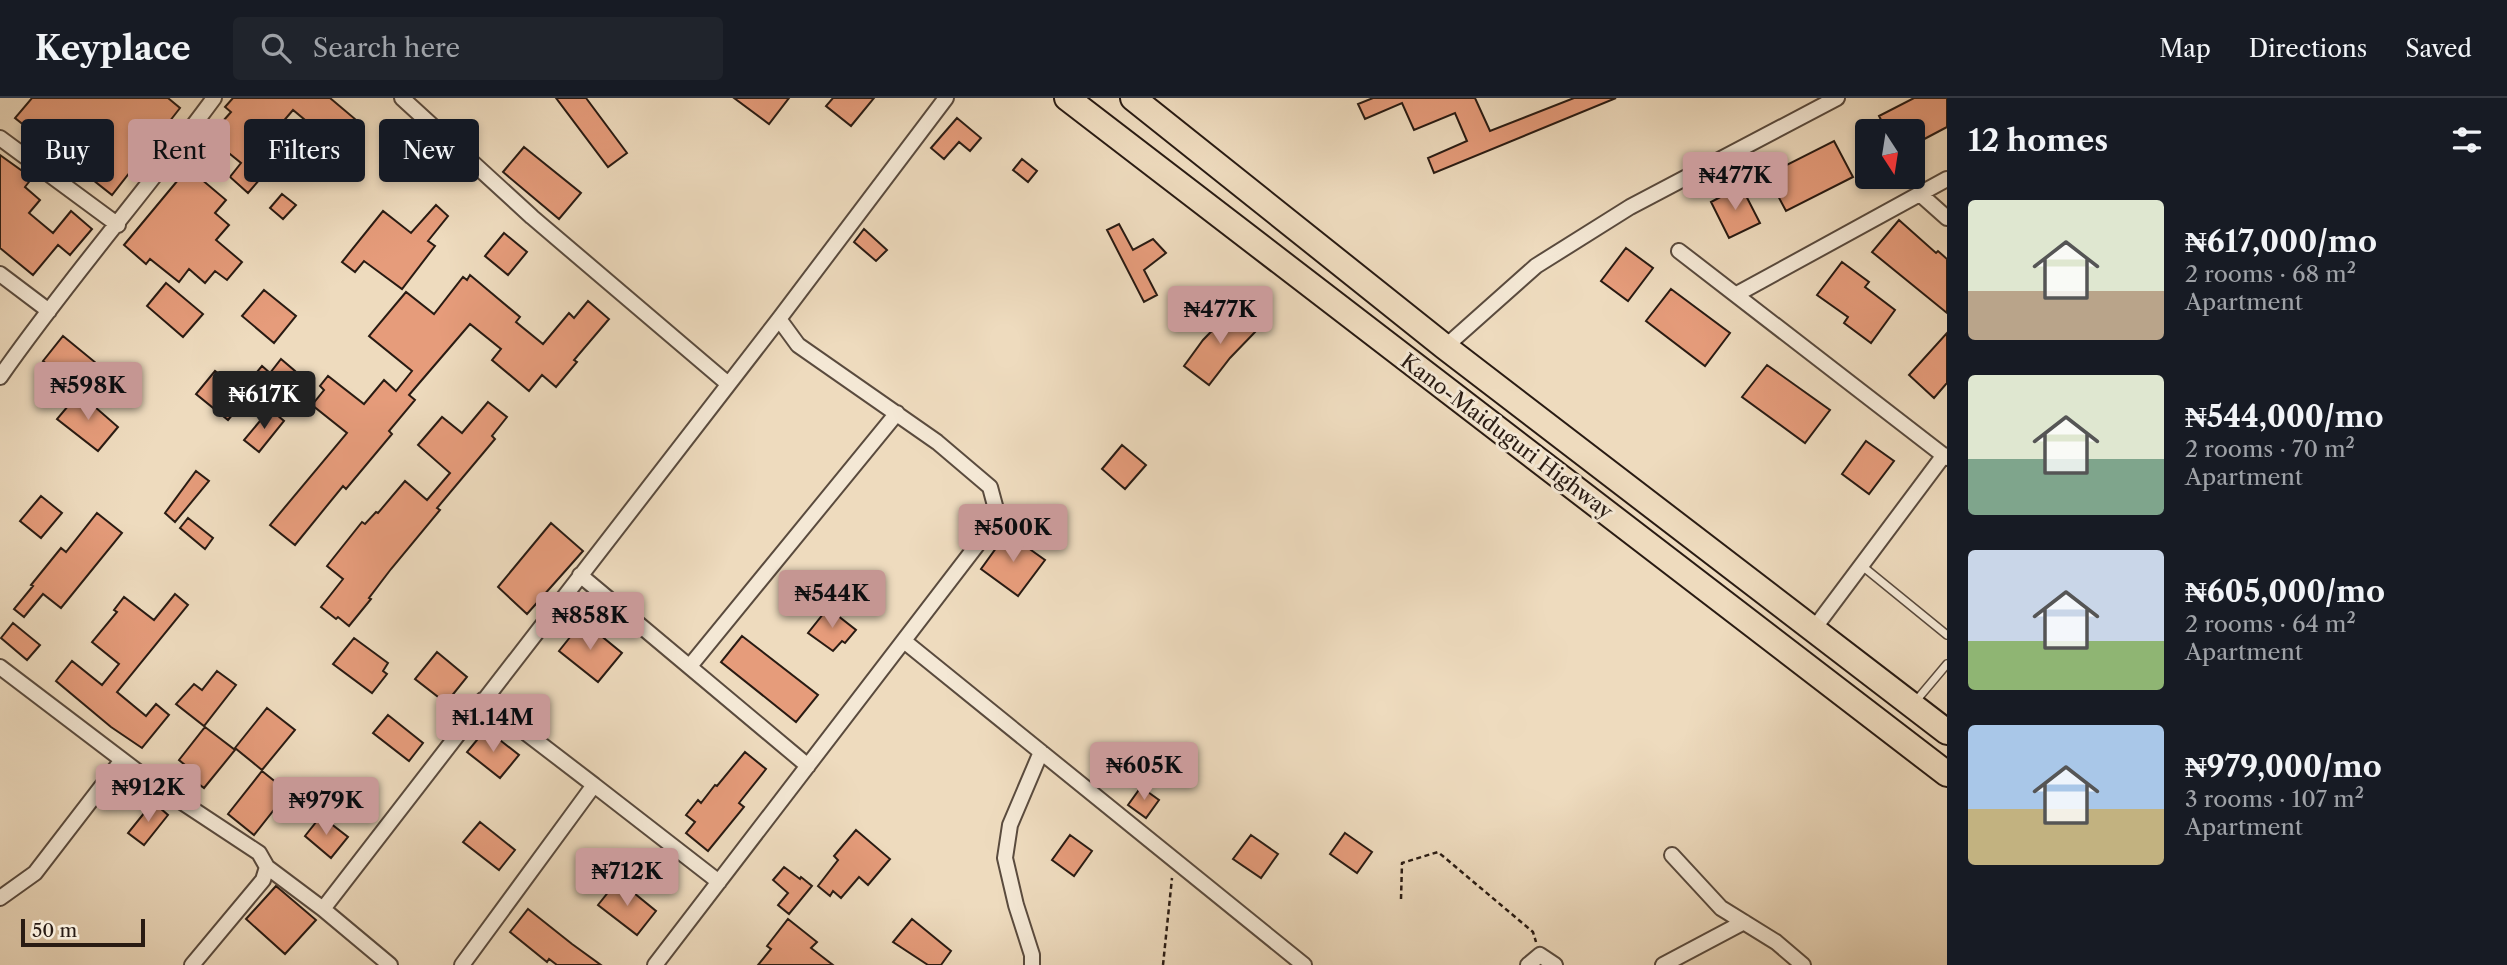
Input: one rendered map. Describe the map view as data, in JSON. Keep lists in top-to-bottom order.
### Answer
{
  "streets": {
    "highway": ["Kano-Maiduguri Highway"]
  },
  "scale_bar": "50 m",
  "north": "bottom",
  "page": {
    "header": "Keyplace",
    "search": "Search here",
    "nav": ["Map", "Directions", "Saved"],
    "heading": "12 homes",
    "chip": [
      "Buy",
      "Rent",
      "Filters",
      "New"
    ],
    "price": [
      "₦477K",
      "₦477K",
      "₦598K",
      "₦617K",
      "₦500K",
      "₦544K",
      "₦858K",
      "₦1.14M",
      "₦605K",
      "₦912K",
      "₦979K",
      "₦712K"
    ],
    "list": [
      {
        "name": "₦617,000/mo",
        "note": "2 rooms · 68 m² · Apartment"
      },
      {
        "name": "₦544,000/mo",
        "note": "2 rooms · 70 m² · Apartment"
      },
      {
        "name": "₦605,000/mo",
        "note": "2 rooms · 64 m² · Apartment"
      },
      {
        "name": "₦979,000/mo",
        "note": "3 rooms · 107 m² · Apartment"
      }
    ],
    "scale": "50 m"
  }
}
